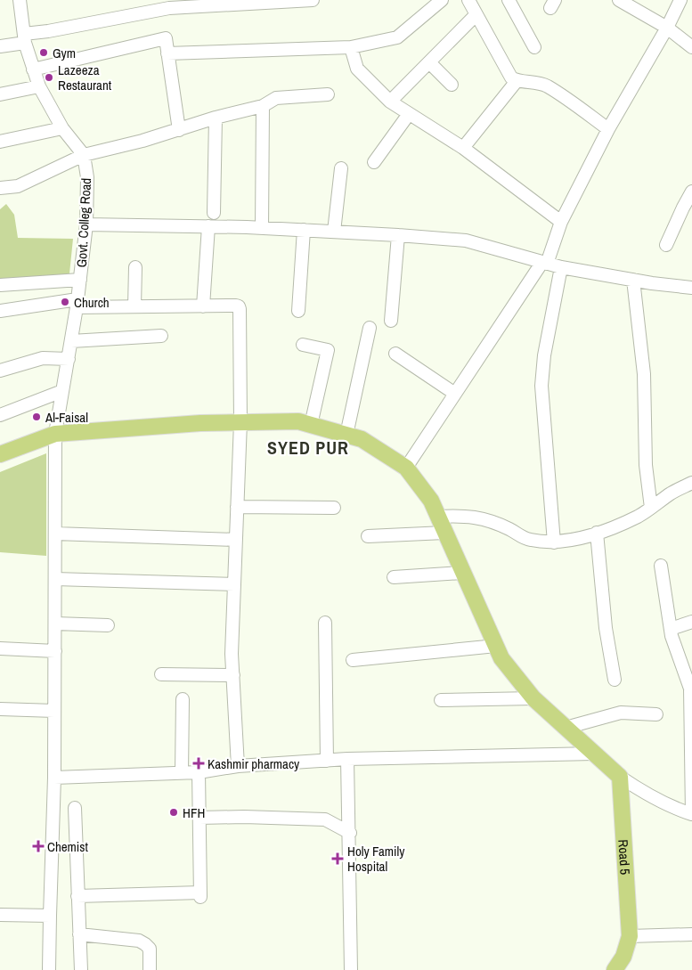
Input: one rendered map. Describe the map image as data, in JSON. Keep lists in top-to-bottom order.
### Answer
{
  "streets": {
    "main road": ["Road 5"],
    "street": ["Govt. Colleg Road"]
  },
  "districts": ["SYED PUR"],
  "places": {
    "other": [
      "Gym",
      "Lazeeza Restaurant",
      "Church",
      "Al-Faisal",
      "HFH"
    ],
    "health": ["Kashmir pharmacy", "Chemist", "Holy Family Hospital"]
  }
}
